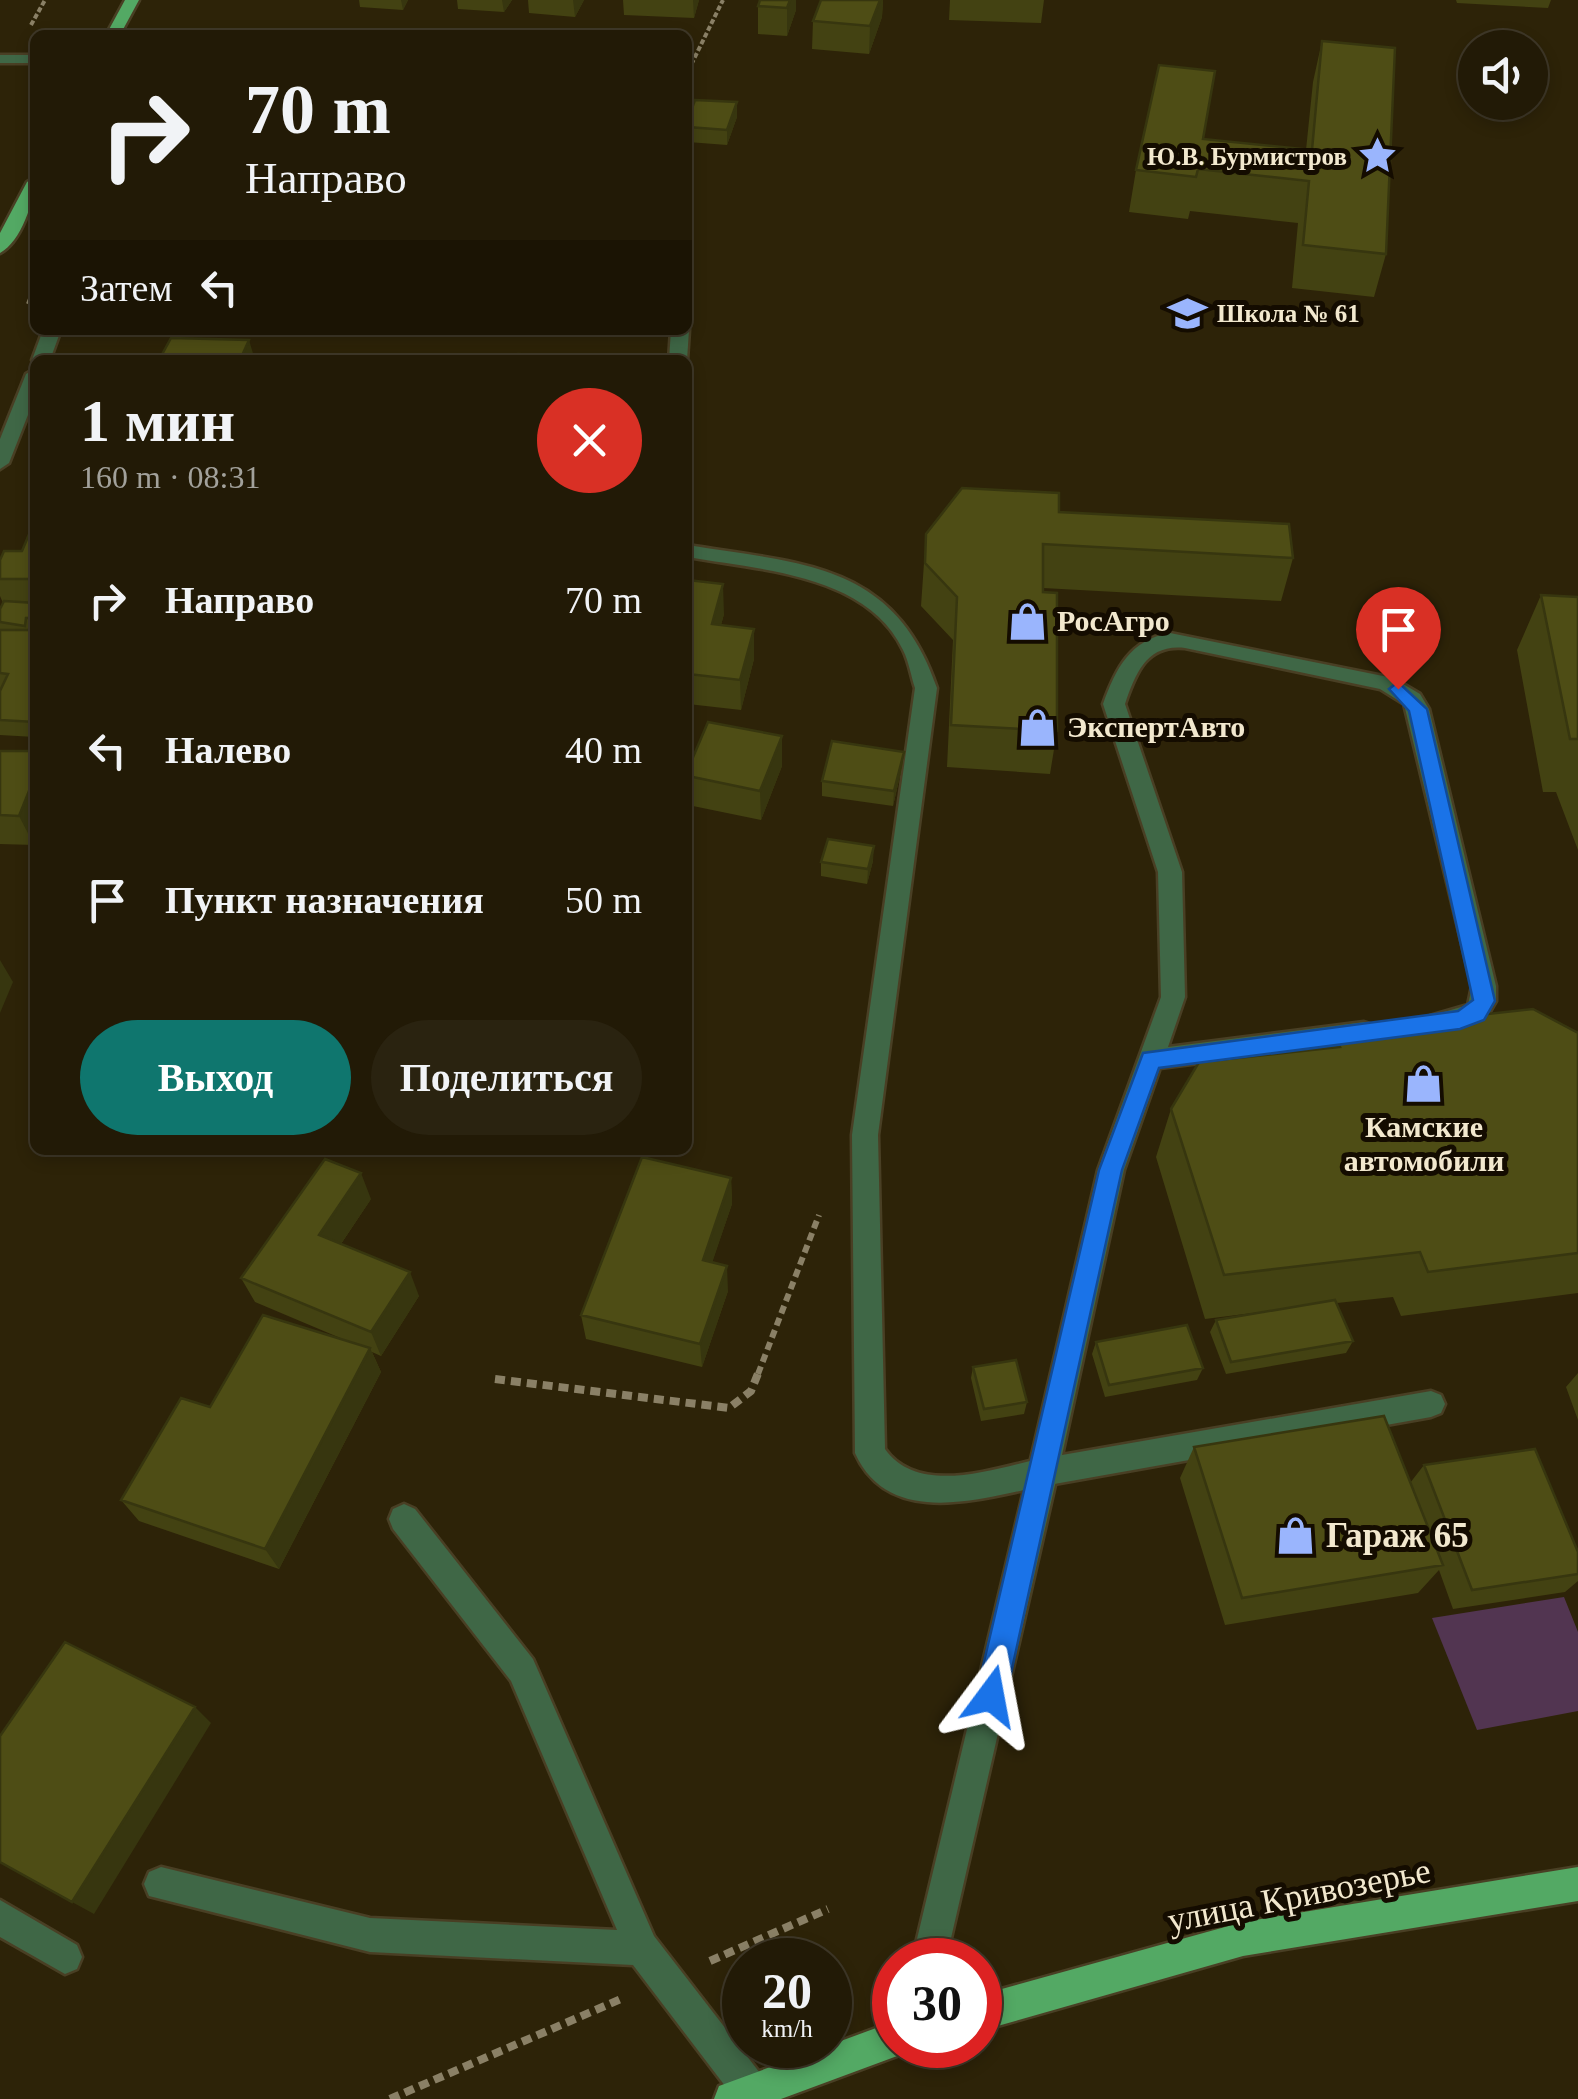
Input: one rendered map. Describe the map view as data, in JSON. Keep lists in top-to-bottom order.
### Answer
{
  "streets": {
    "main road": ["улица Кривозерье"]
  },
  "places": {
    "place": ["Ю.В. Бурмистров"],
    "school or university": ["Школа № 61"],
    "shop": [
      "РосАгро",
      "ЭкспертАвто",
      "Камские автомобили",
      "Гараж 65"
    ]
  },
  "page": {
    "turn": ["70 m", "Направо"],
    "then": "Затем",
    "heading": ["1 мин", "160 m · 08:31"],
    "list": [
      {
        "name": "Направо",
        "value": "70 m"
      },
      {
        "name": "Налево",
        "value": "40 m"
      },
      {
        "name": "Пункт назначения",
        "value": "50 m"
      }
    ],
    "buttons": ["Выход", "Поделиться"],
    "speed": "20 km/h",
    "limit": "30"
  }
}
